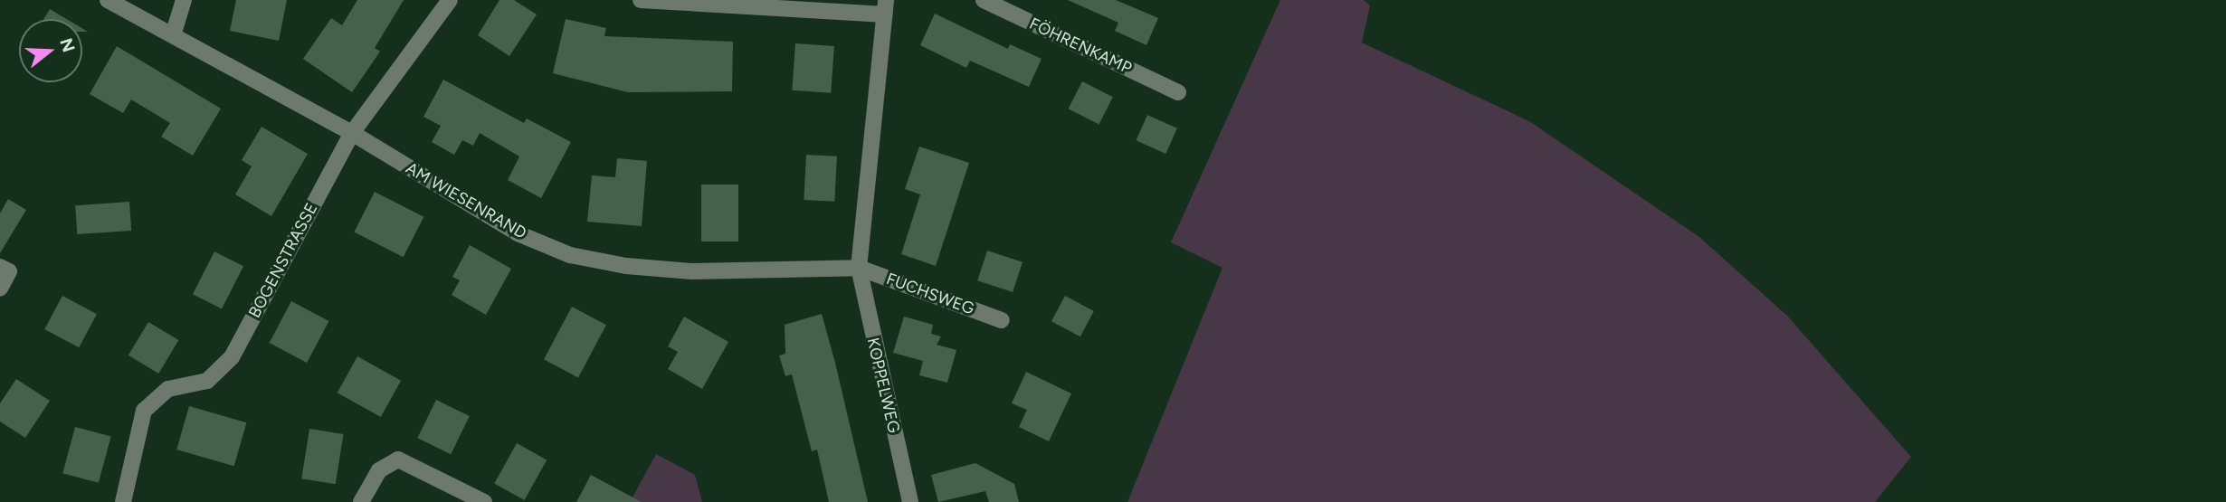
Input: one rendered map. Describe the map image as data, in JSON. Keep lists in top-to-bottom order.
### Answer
{
  "streets": {
    "street": [
      "FÖHRENKAMP",
      "AM WIESENRAND",
      "BOGENSTRASSE",
      "FUCHSWEG",
      "KOPPELWEG"
    ]
  },
  "crossings": [
    ["AM WIESENRAND", "BOGENSTRASSE"],
    ["AM WIESENRAND", "FUCHSWEG"],
    ["AM WIESENRAND", "KOPPELWEG"],
    ["FUCHSWEG", "KOPPELWEG"]
  ],
  "north": "right"
}
